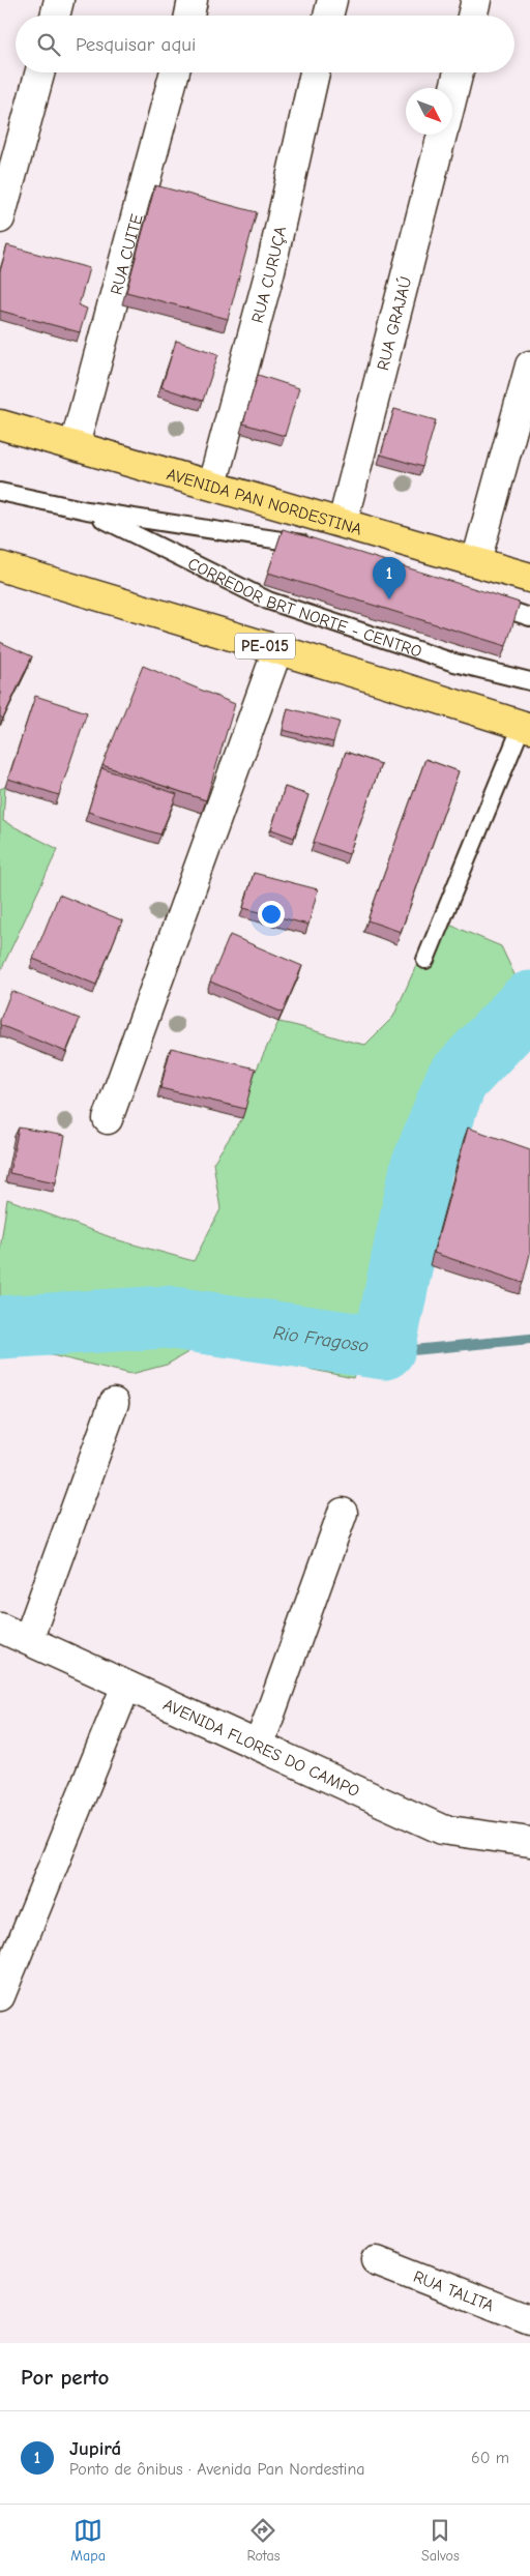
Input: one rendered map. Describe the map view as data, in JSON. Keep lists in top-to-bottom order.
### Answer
{
  "streets": {
    "highway": ["AVENIDA PAN NORDESTINA", "PE-015"],
    "street": [
      "RUA CUITE",
      "RUA CURUÇA",
      "RUA GRAJAÚ",
      "AVENIDA FLORES DO CAMPO",
      "RUA TALITA"
    ],
    "lane": ["CORREDOR BRT NORTE - CENTRO"]
  },
  "crossings": [
    ["RUA CUITE", "AVENIDA PAN NORDESTINA"],
    ["RUA CURUÇA", "AVENIDA PAN NORDESTINA"],
    ["RUA GRAJAÚ", "AVENIDA PAN NORDESTINA"]
  ],
  "water": ["Rio Fragoso"],
  "north": "bottom right",
  "page": {
    "search": "Pesquisar aqui",
    "pins": "1",
    "heading": "Por perto",
    "list": [
      {
        "mark": "1",
        "name": "Jupirá",
        "note": "Ponto de ônibus · Avenida Pan Nordestina",
        "value": "60 m"
      }
    ],
    "nav": ["Mapa", "Rotas", "Salvos"]
  }
}
